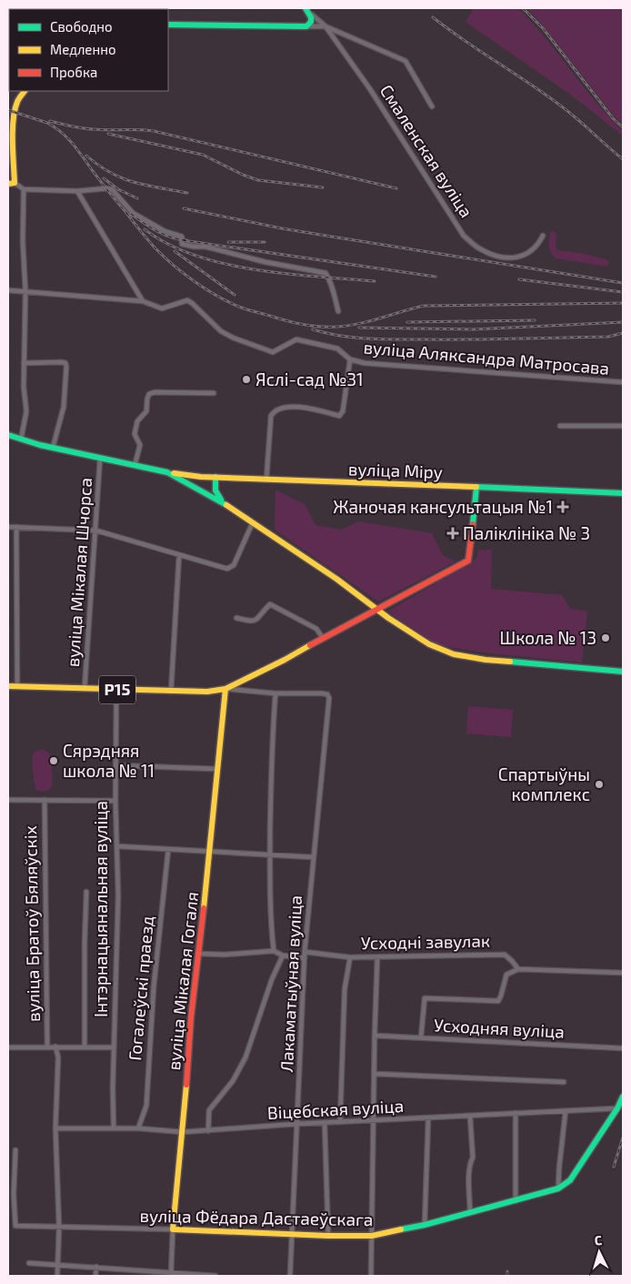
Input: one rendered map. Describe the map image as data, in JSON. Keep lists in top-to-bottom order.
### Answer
{
  "streets": {
    "street": [
      "Смаленская вуліца",
      "вуліца Аляксандра Матросава",
      "вуліца Міру",
      "вуліца Мікалая Шчорса",
      "Р15",
      "Інтэрнацыянальная вуліца",
      "вуліца Братоў Бяляўскіх",
      "Усходні завулак",
      "вуліца Мікалая Гогаля",
      "Лакаматыўная вуліца",
      "Гогалеўскі праезд",
      "Усходняя вуліца",
      "Віцебская вуліца",
      "вуліца Фёдара Дастаеўскага"
    ]
  },
  "crossings": [
    ["вуліца Аляксандра Матросава", "вуліца Міру"],
    ["вуліца Міру", "Р15"],
    ["вуліца Мікалая Шчорса", "Р15"],
    ["Р15", "Інтэрнацыянальная вуліца"],
    ["Р15", "вуліца Мікалая Гогаля"],
    ["Інтэрнацыянальная вуліца", "Віцебская вуліца"],
    ["Усходні завулак", "Лакаматыўная вуліца"],
    ["вуліца Мікалая Гогаля", "Віцебская вуліца"],
    ["вуліца Мікалая Гогаля", "вуліца Фёдара Дастаеўскага"],
    ["Лакаматыўная вуліца", "Віцебская вуліца"],
    ["Лакаматыўная вуліца", "вуліца Фёдара Дастаеўскага"],
    ["Гогалеўскі праезд", "Віцебская вуліца"],
    ["Віцебская вуліца", "вуліца Фёдара Дастаеўскага"]
  ],
  "places": {
    "other": [
      "Яслі-сад №31",
      "Школа № 13",
      "Сярэдняя школа № 11",
      "Спартыўны комплекс"
    ],
    "health": ["Жаночая кансультацыя №1", "Паліклініка № 3"]
  },
  "legend": ["Свободно", "Медленно", "Пробка"],
  "north": "top"
}
